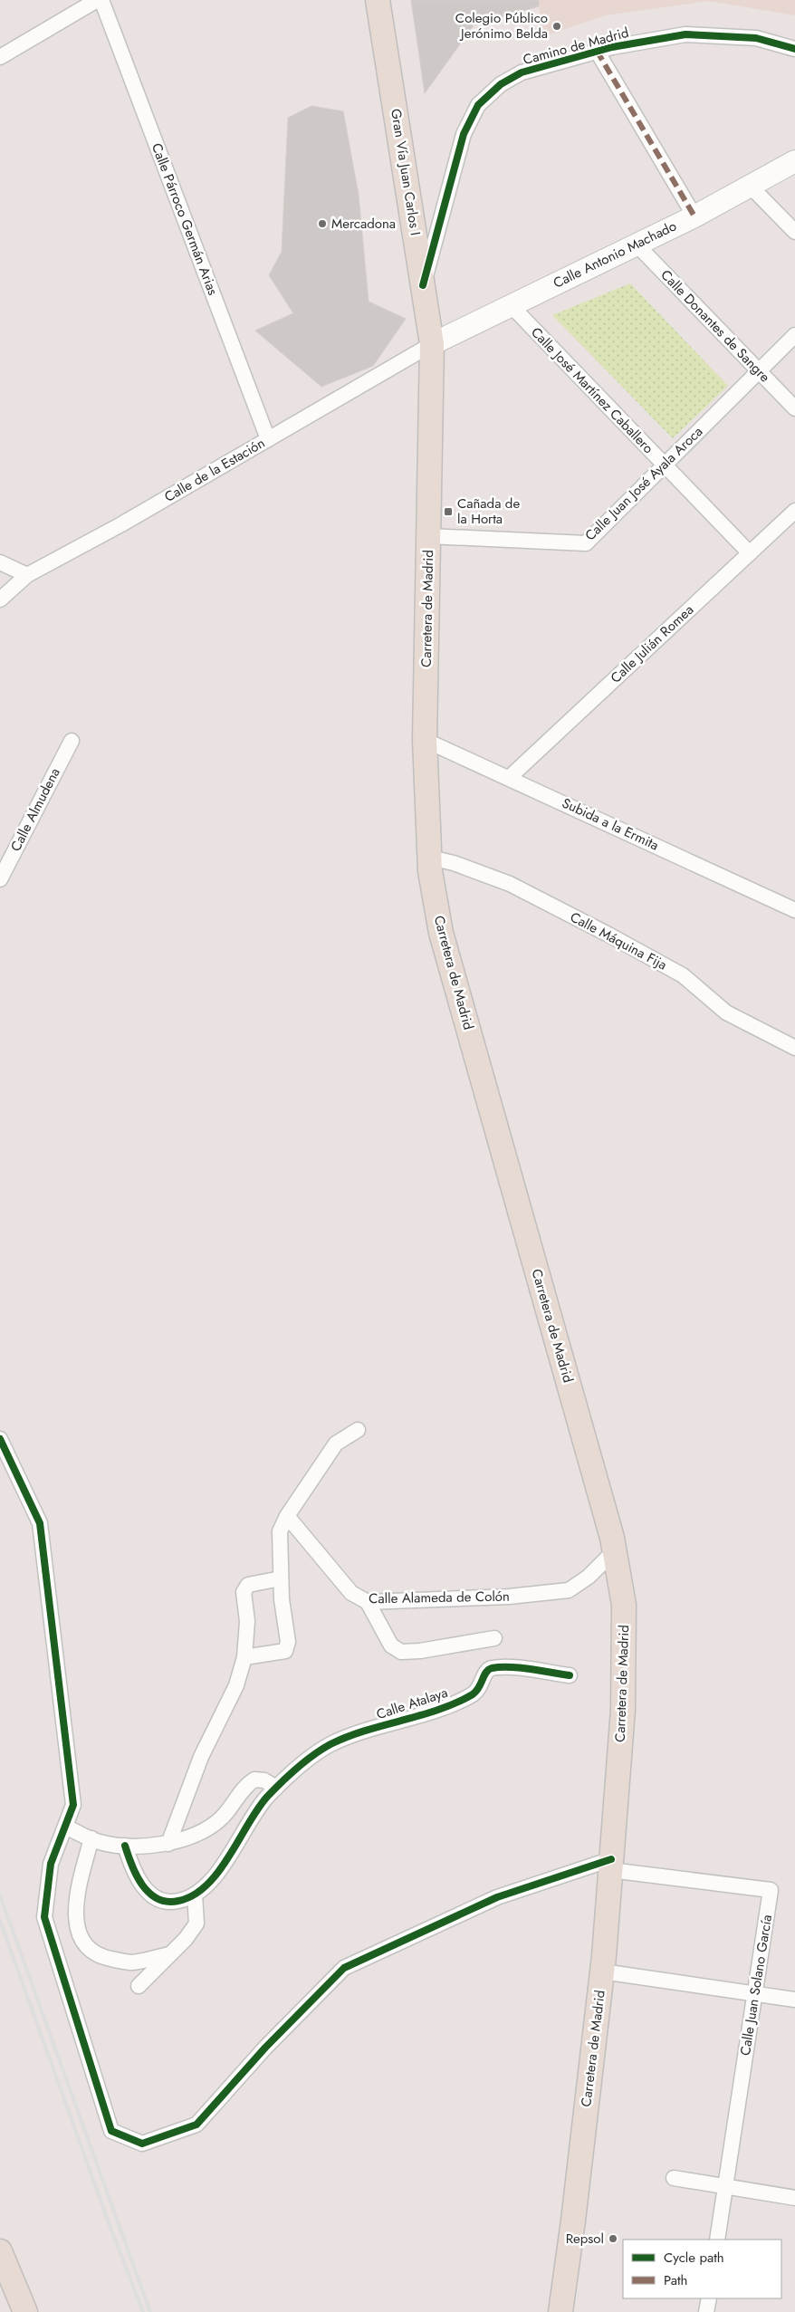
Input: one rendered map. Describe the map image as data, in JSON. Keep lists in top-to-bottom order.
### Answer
{
  "streets": {
    "main road": ["Gran Vía Juan Carlos I", "Calle Antonio Machado", "Carretera de Madrid"],
    "street": [
      "Camino de Madrid",
      "Calle Párroco Germán Arias",
      "Calle Donantes de Sangre",
      "Calle José Martínez Caballero",
      "Calle de la Estación",
      "Calle Juan José Ayala Aroca",
      "Calle Julián Romea",
      "Calle Almudena",
      "Subida a la Ermita",
      "Calle Máquina Fija",
      "Calle Alameda de Colón",
      "Calle Atalaya",
      "Calle Juan Solano García"
    ]
  },
  "crossings": [
    ["Camino de Madrid", "Gran Vía Juan Carlos I"],
    ["Gran Vía Juan Carlos I", "Calle Antonio Machado"],
    ["Gran Vía Juan Carlos I", "Calle de la Estación"],
    ["Gran Vía Juan Carlos I", "Carretera de Madrid"],
    ["Calle Párroco Germán Arias", "Calle de la Estación"],
    ["Calle Antonio Machado", "Calle Donantes de Sangre"],
    ["Calle Antonio Machado", "Calle José Martínez Caballero"],
    ["Calle Antonio Machado", "Calle de la Estación"],
    ["Calle Antonio Machado", "Carretera de Madrid"],
    ["Calle Donantes de Sangre", "Calle Juan José Ayala Aroca"],
    ["Calle José Martínez Caballero", "Calle Juan José Ayala Aroca"],
    ["Calle José Martínez Caballero", "Calle Julián Romea"],
    ["Calle de la Estación", "Carretera de Madrid"],
    ["Calle Juan José Ayala Aroca", "Carretera de Madrid"],
    ["Carretera de Madrid", "Subida a la Ermita"],
    ["Carretera de Madrid", "Calle Máquina Fija"],
    ["Carretera de Madrid", "Calle Alameda de Colón"],
    ["Carretera de Madrid", "Calle Juan Solano García"],
    ["Calle Julián Romea", "Subida a la Ermita"]
  ],
  "places": {
    "other": ["Colegio Público Jerónimo Belda", "Mercadona", "Repsol"],
    "transit": ["Cañada de la Horta"]
  },
  "legend": ["Cycle path", "Path"]
}
